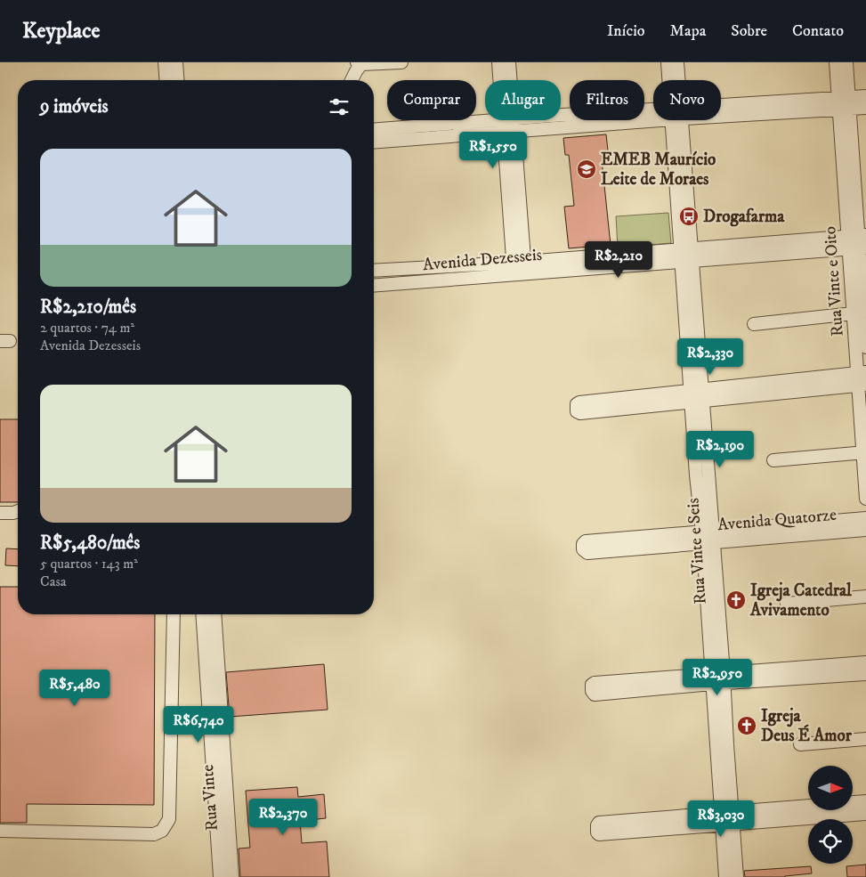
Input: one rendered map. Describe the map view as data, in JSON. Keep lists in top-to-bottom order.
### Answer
{
  "streets": {
    "street": [
      "Avenida Dezesseis",
      "Rua Vinte e Oito",
      "Avenida Quatorze",
      "Rua Vinte e Seis",
      "Rua Vinte"
    ]
  },
  "crossings": [
    ["Avenida Dezesseis", "Rua Vinte e Oito"],
    ["Avenida Dezesseis", "Rua Vinte e Seis"],
    ["Avenida Quatorze", "Rua Vinte e Seis"]
  ],
  "places": {
    "school or university": ["EMEB Maurício Leite de Moraes"],
    "bus stop": ["Drogafarma"],
    "church": ["Igreja Catedral Avivamento", "Igreja Deus É Amor"]
  },
  "north": "right",
  "page": {
    "header": "Keyplace",
    "nav": [
      "Início",
      "Mapa",
      "Sobre",
      "Contato"
    ],
    "chip": [
      "Comprar",
      "Alugar",
      "Filtros",
      "Novo"
    ],
    "heading": "9 imóveis",
    "price": [
      "R$1,550",
      "R$2,210",
      "R$2,330",
      "R$2,190",
      "R$2,950",
      "R$5,480",
      "R$6,740",
      "R$2,370",
      "R$3,030"
    ],
    "list": [
      {
        "name": "R$2,210/mês",
        "note": "2 quartos · 74 m² · Avenida Dezesseis"
      },
      {
        "name": "R$5,480/mês",
        "note": "5 quartos · 143 m² · Casa"
      }
    ]
  }
}
